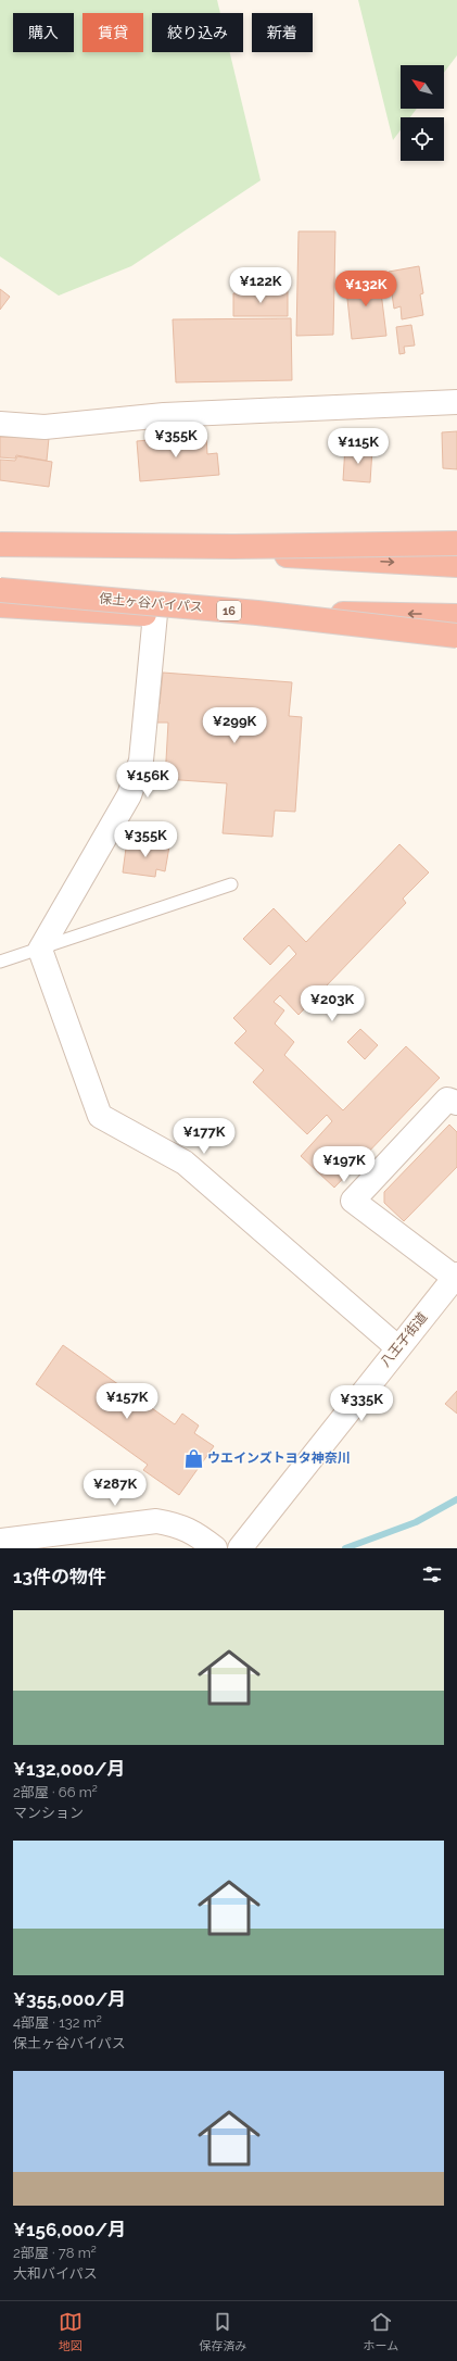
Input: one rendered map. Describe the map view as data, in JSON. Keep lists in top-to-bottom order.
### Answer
{
  "streets": {
    "highway": ["保土ヶ谷バイパス", "16"],
    "street": ["八王子街道"]
  },
  "places": {
    "shop": ["ウエインズトヨタ神奈川"]
  },
  "north": "top left",
  "page": {
    "chip": [
      "購入",
      "賃貸",
      "絞り込み",
      "新着"
    ],
    "price": [
      "¥122K",
      "¥132K",
      "¥355K",
      "¥115K",
      "¥299K",
      "¥156K",
      "¥355K",
      "¥203K",
      "¥177K",
      "¥197K",
      "¥157K",
      "¥335K",
      "¥287K"
    ],
    "heading": "13件の物件",
    "list": [
      {
        "name": "¥132,000/月",
        "note": "2部屋 · 66 m² · マンション"
      },
      {
        "name": "¥355,000/月",
        "note": "4部屋 · 132 m² · 保土ヶ谷バイパス"
      },
      {
        "name": "¥156,000/月",
        "note": "2部屋 · 78 m² · 大和バイパス"
      }
    ],
    "tabs": ["地図", "保存済み", "ホーム"]
  }
}
